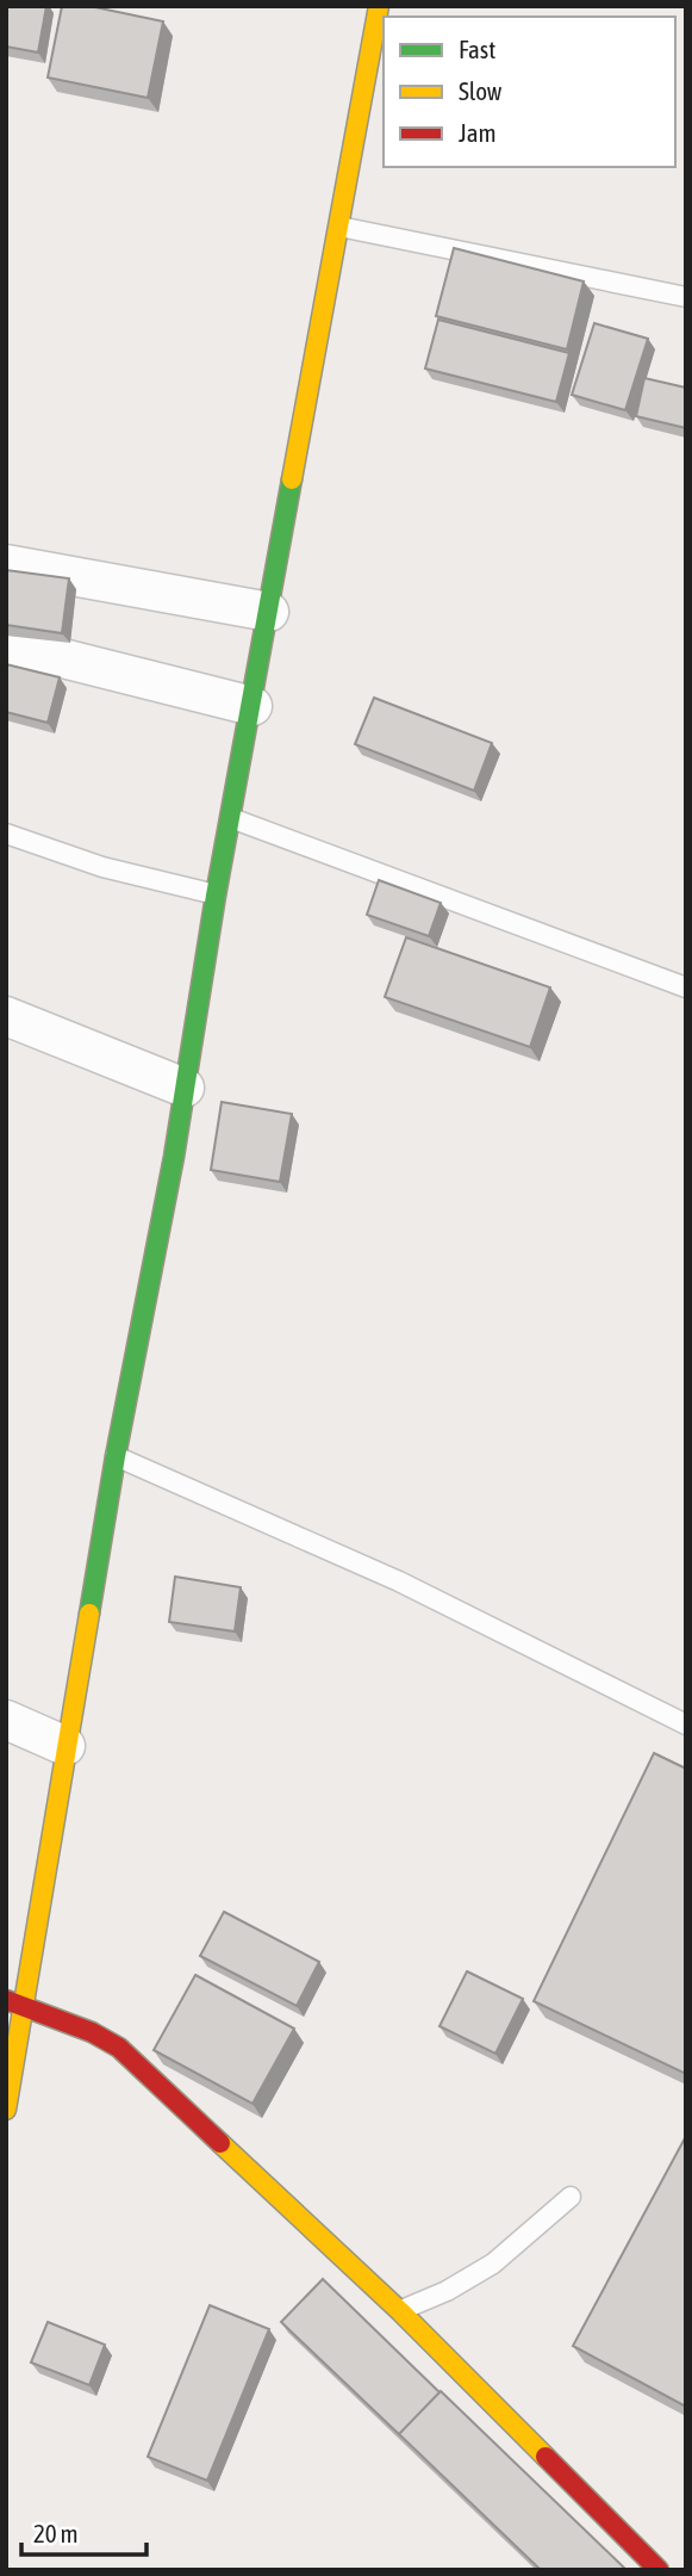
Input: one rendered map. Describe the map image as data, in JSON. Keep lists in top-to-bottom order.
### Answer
{
  "legend": ["Fast", "Slow", "Jam"],
  "scale_bar": "20 m"
}
